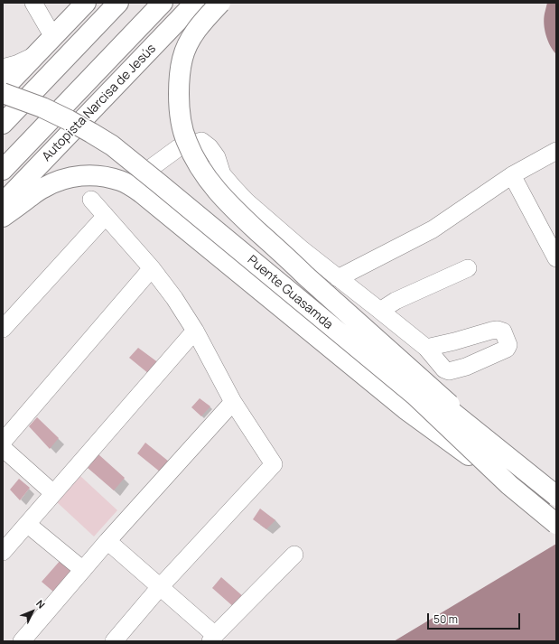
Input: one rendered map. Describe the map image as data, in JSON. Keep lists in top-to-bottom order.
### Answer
{
  "streets": {
    "main road": ["Autopista Narcisa de Jesús", "Puente Guasamda"]
  },
  "scale_bar": "50 m",
  "north": "top right"
}
